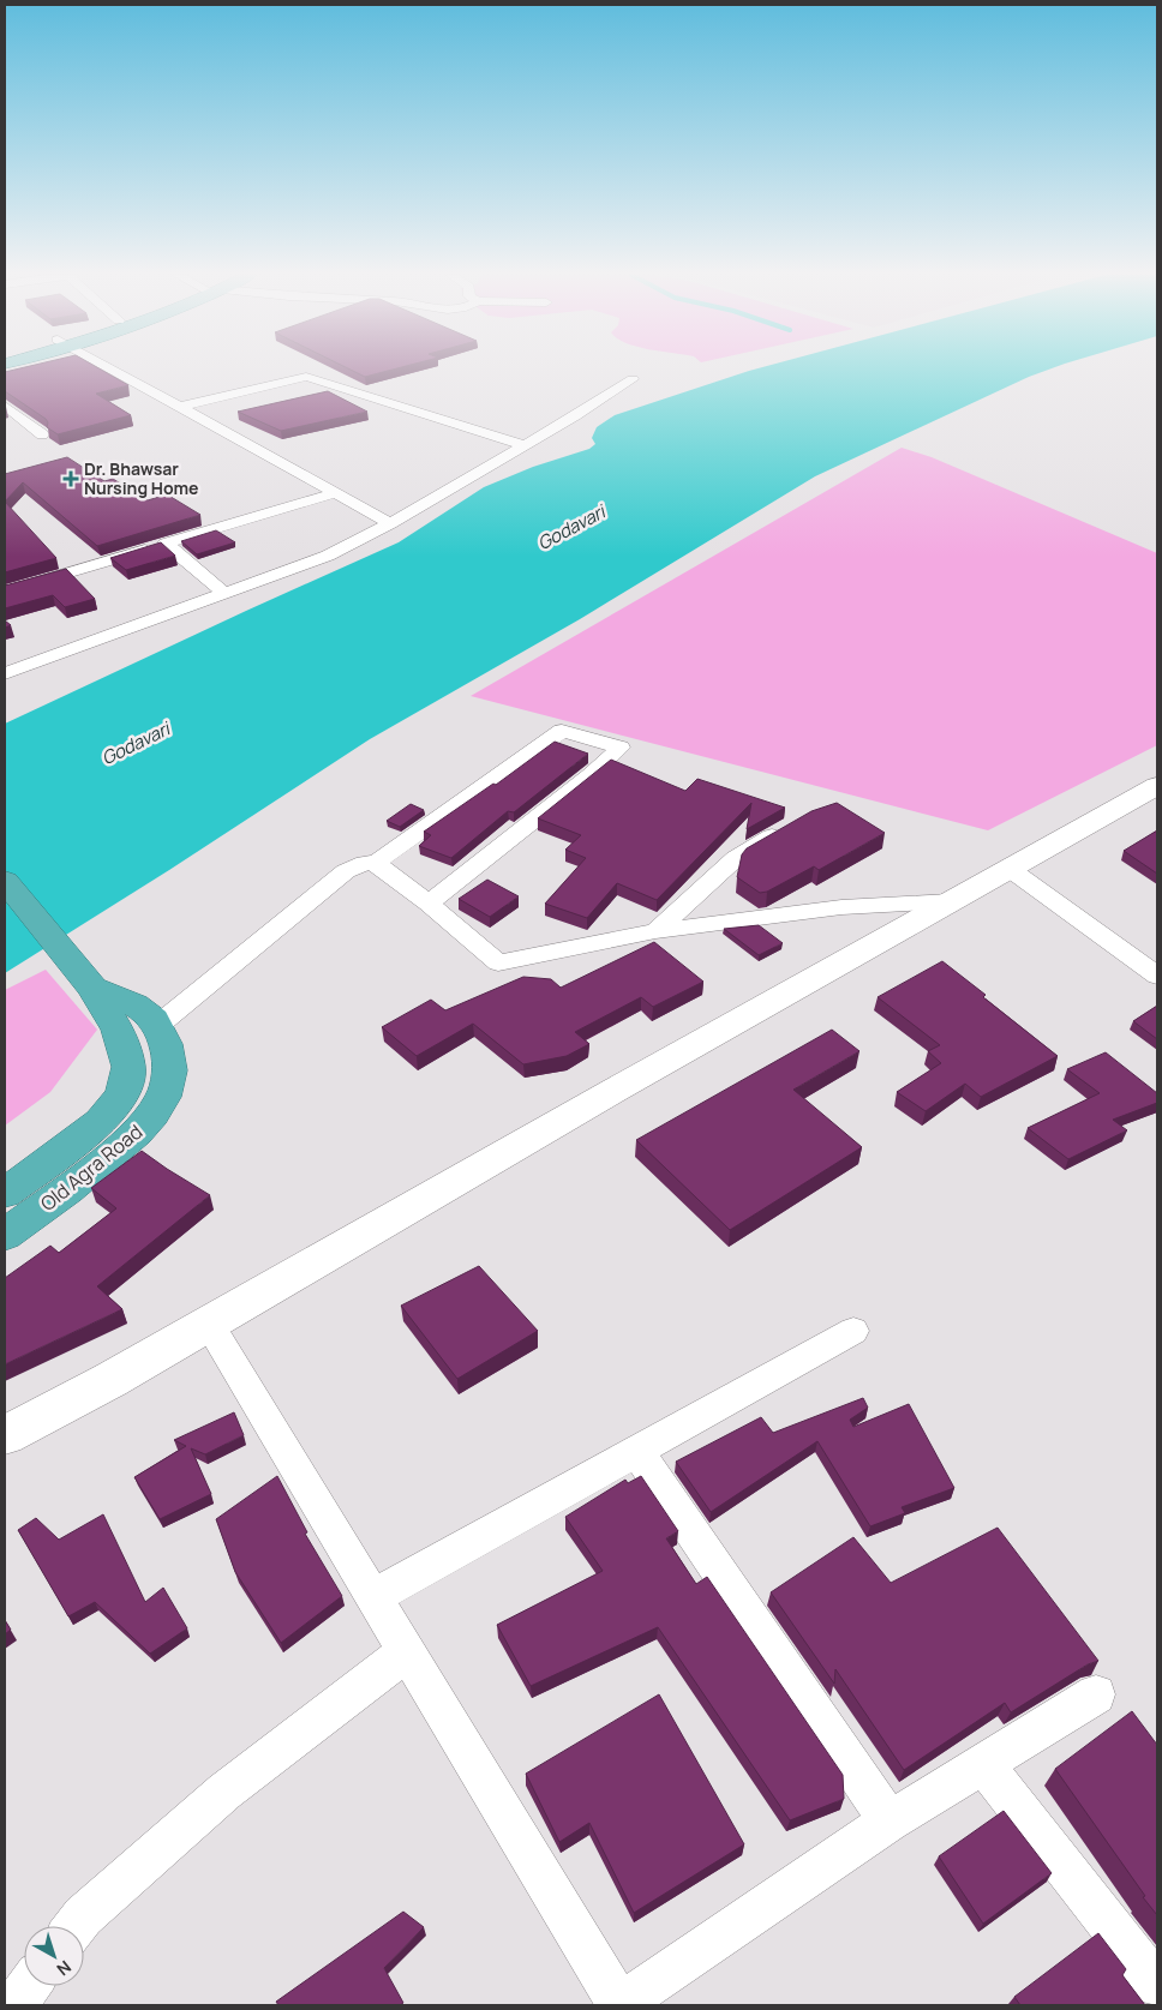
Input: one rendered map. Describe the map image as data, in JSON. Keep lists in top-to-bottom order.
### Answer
{
  "streets": {
    "highway": ["Old Agra Road"]
  },
  "water": ["Godavari"],
  "places": {
    "health": ["Dr. Bhawsar Nursing Home"]
  },
  "north": "bottom right"
}
